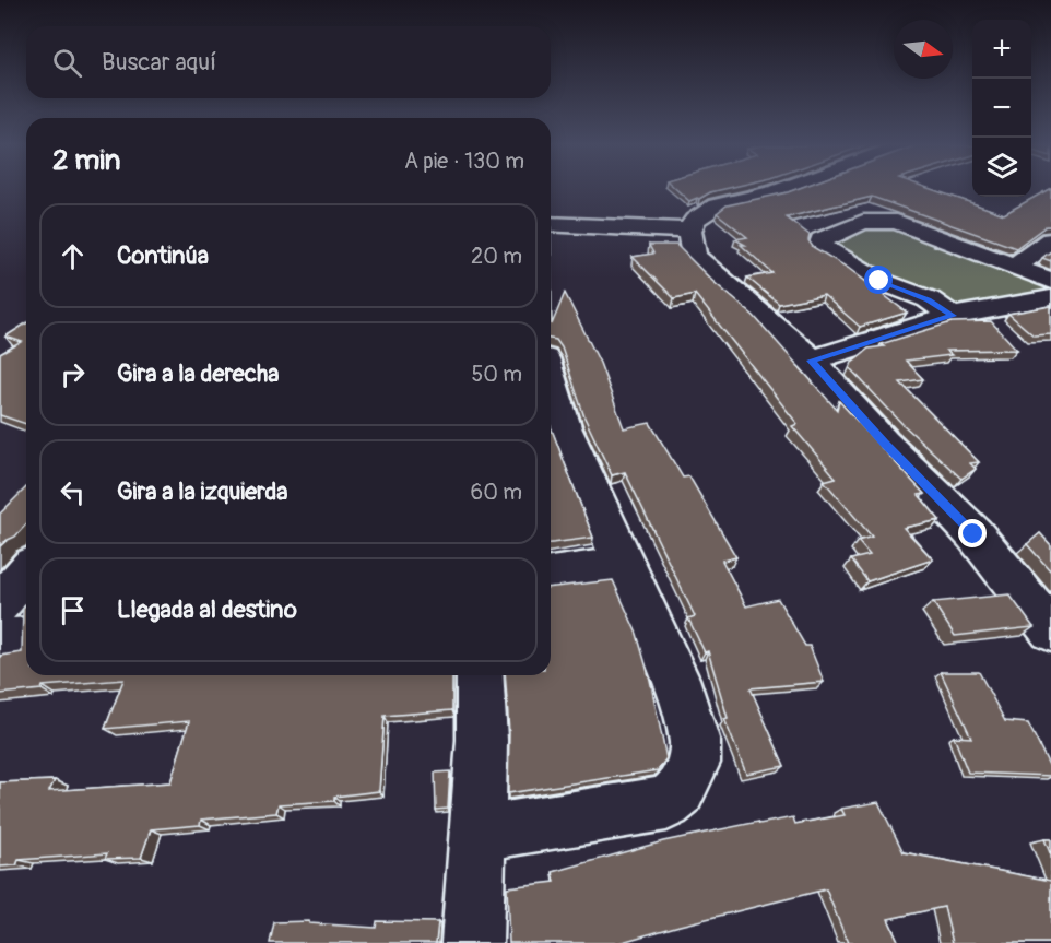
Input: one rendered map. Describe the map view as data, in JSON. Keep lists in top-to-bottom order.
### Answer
{
  "north": "right",
  "page": {
    "map_buttons": ["+", "−"],
    "search": "Buscar aquí",
    "heading": ["2 min", "A pie · 130 m"],
    "list": [
      ["Continúa", "20 m"],
      ["Gira a la derecha", "50 m"],
      ["Gira a la izquierda", "60 m"],
      "Llegada al destino"
    ]
  }
}
